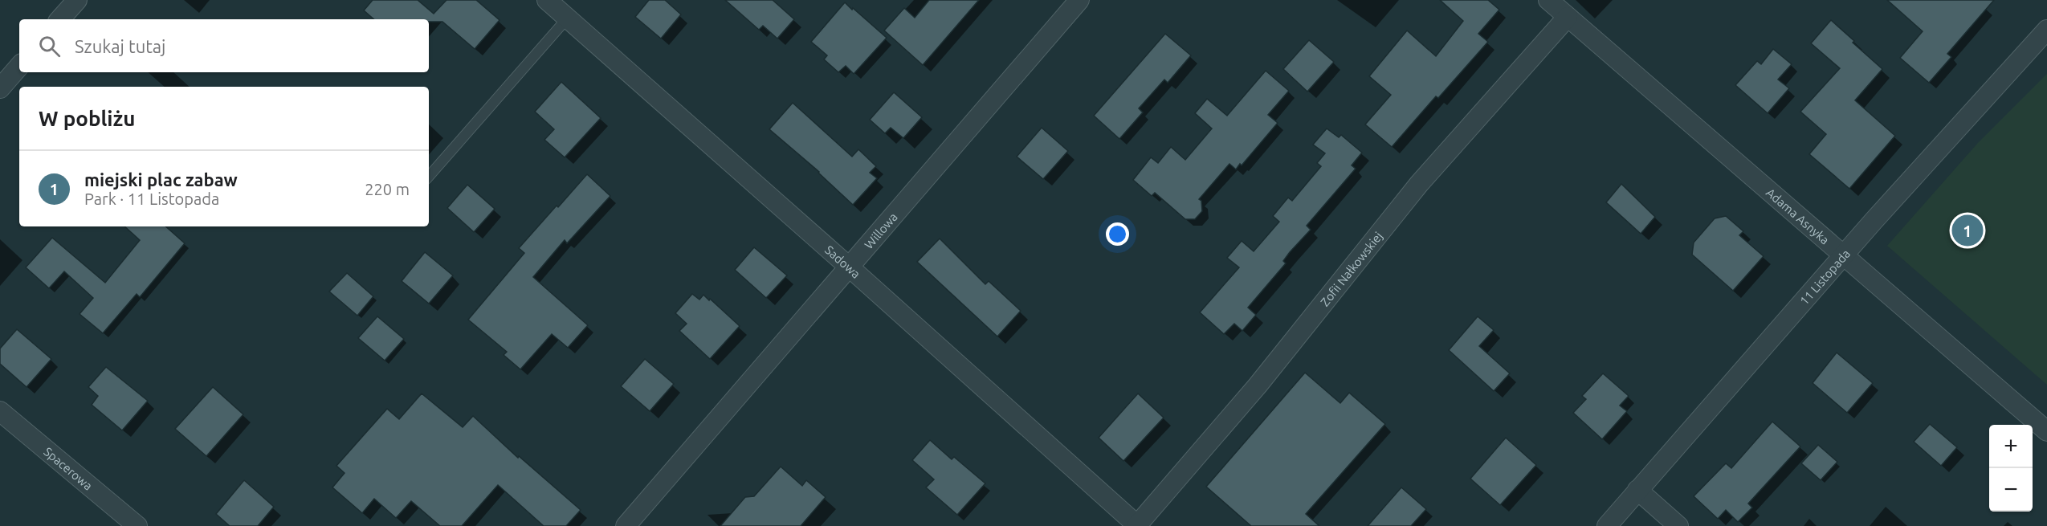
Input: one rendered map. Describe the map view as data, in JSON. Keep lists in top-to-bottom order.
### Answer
{
  "streets": {
    "street": [
      "Adama Asnyka",
      "Willowa",
      "Sadowa",
      "Zofii Nałkowskiej",
      "11 Listopada",
      "Spacerowa"
    ]
  },
  "crossings": [
    ["Adama Asnyka", "Zofii Nałkowskiej"],
    ["Adama Asnyka", "11 Listopada"],
    ["Willowa", "Sadowa"],
    ["Sadowa", "Zofii Nałkowskiej"]
  ],
  "page": {
    "search": "Szukaj tutaj",
    "heading": "W pobliżu",
    "list": [
      {
        "mark": "1",
        "name": "miejski plac zabaw",
        "note": "Park · 11 Listopada",
        "value": "220 m"
      }
    ],
    "pins": "1",
    "map_buttons": ["+", "−"]
  }
}
